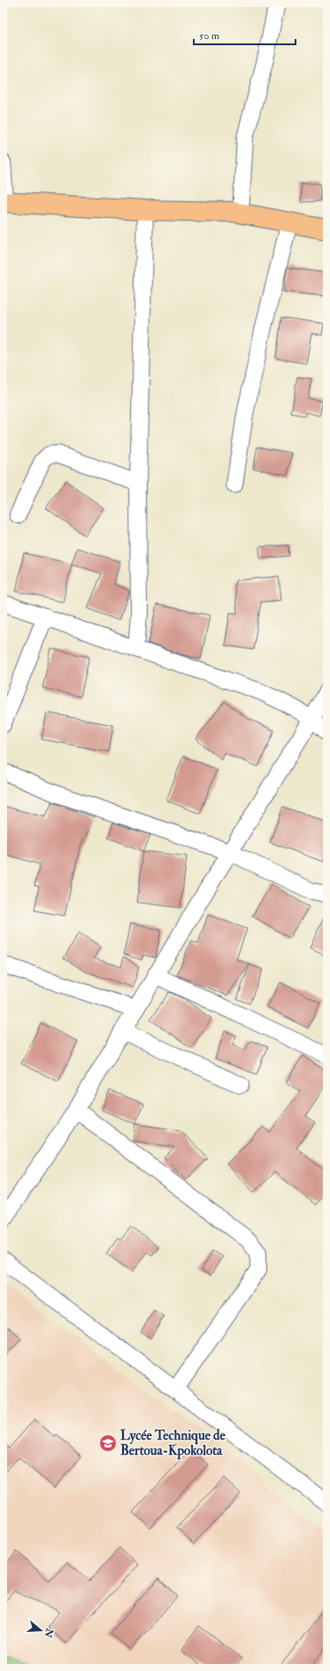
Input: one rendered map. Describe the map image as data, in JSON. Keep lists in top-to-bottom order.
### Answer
{
  "places": {
    "school or university": ["Lycée Technique de Bertoua-Kpokolota"]
  },
  "scale_bar": "50 m",
  "north": "right"
}
